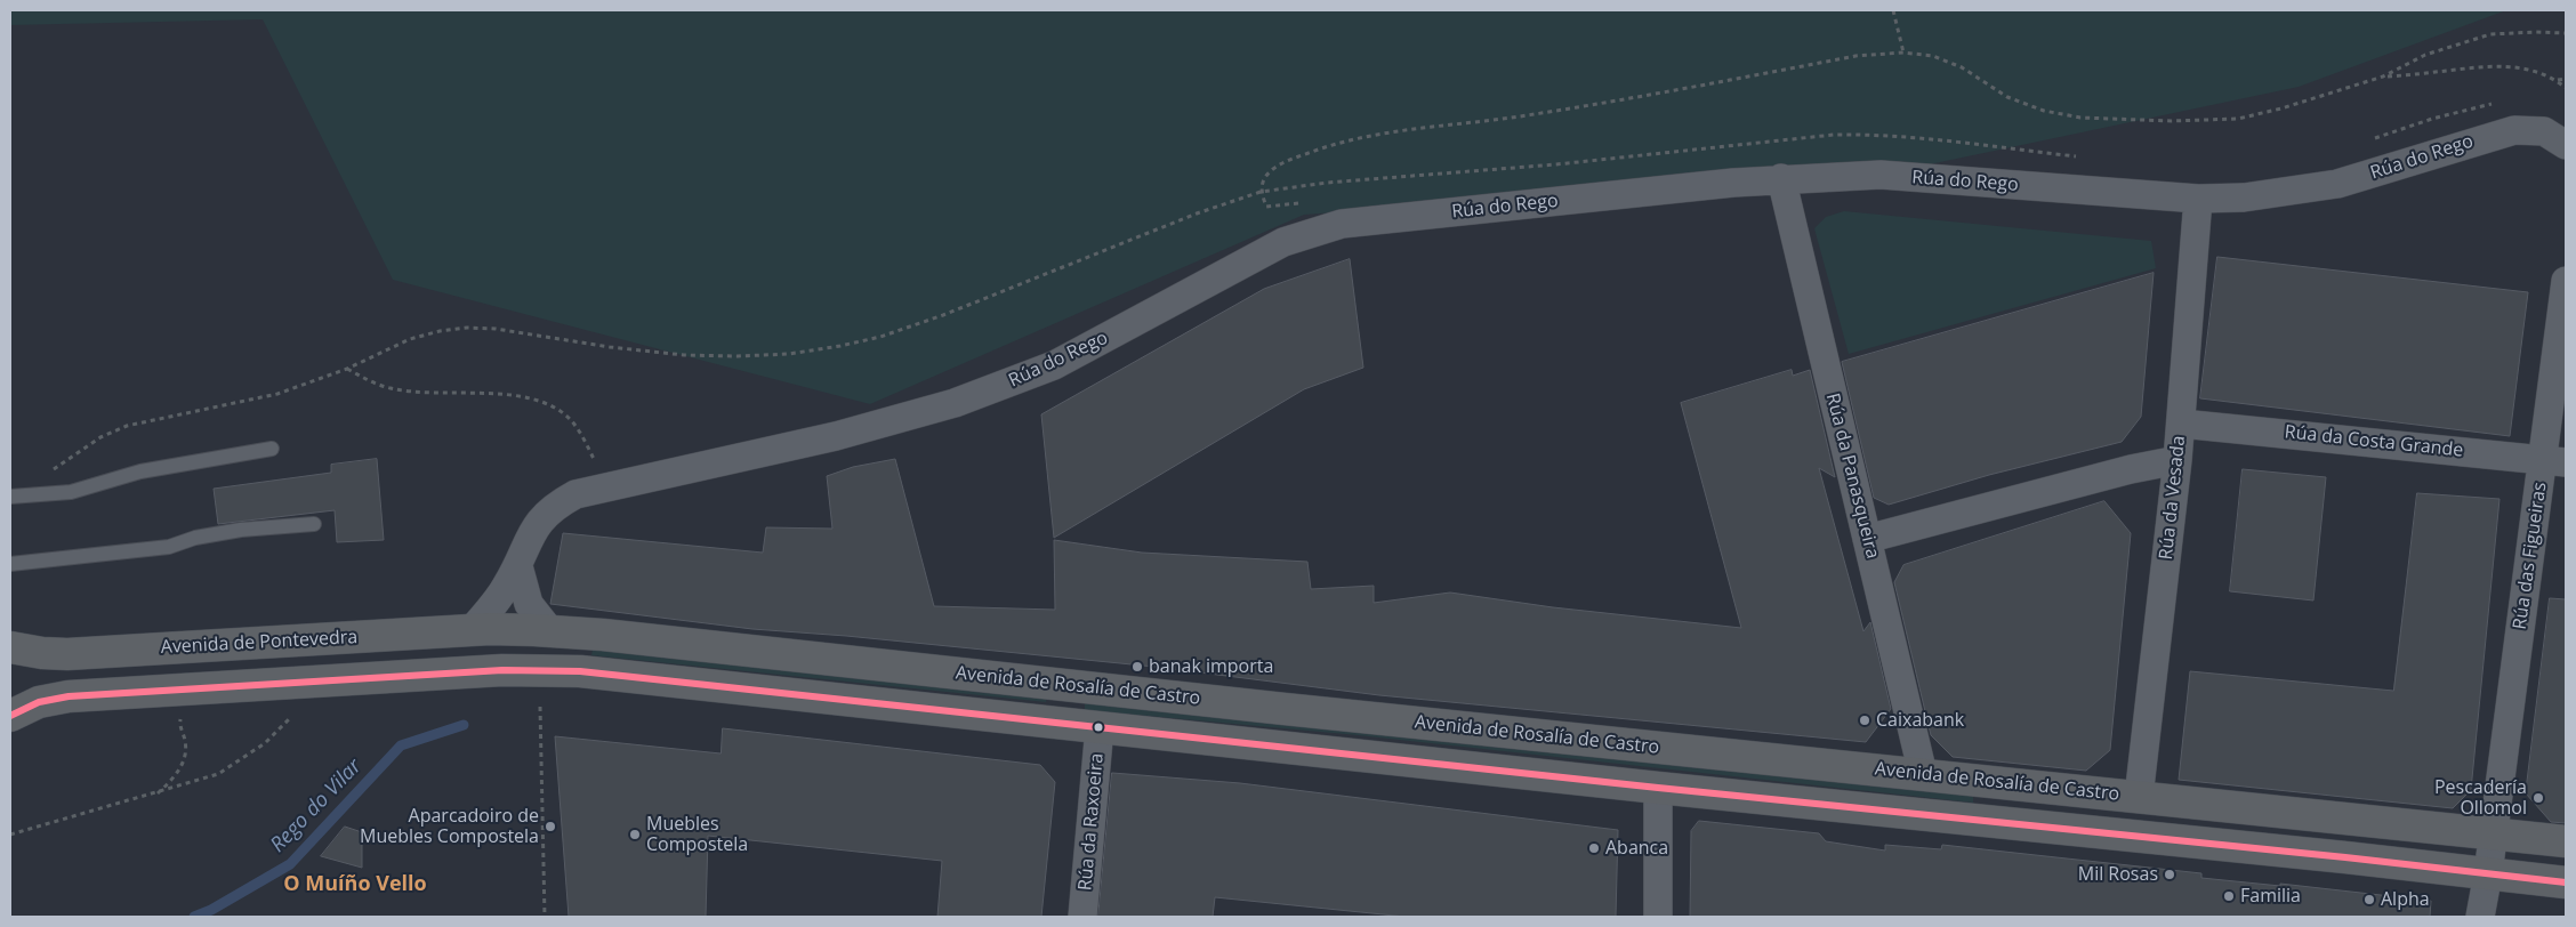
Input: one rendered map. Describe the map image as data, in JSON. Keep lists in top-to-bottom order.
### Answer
{
  "streets": {
    "highway": ["Avenida de Pontevedra", "Avenida de Rosalía de Castro"],
    "street": [
      "Rúa do Rego",
      "Rúa da Costa Grande",
      "Rúa da Panasqueira",
      "Rúa da Vesada",
      "Rúa das Figueiras",
      "Rúa da Raxoeira"
    ]
  },
  "crossings": [
    ["Rúa do Rego", "Rúa da Panasqueira"],
    ["Rúa do Rego", "Rúa da Vesada"],
    ["Rúa do Rego", "Avenida de Pontevedra"],
    ["Rúa da Costa Grande", "Rúa da Vesada"],
    ["Rúa da Costa Grande", "Rúa das Figueiras"],
    ["Rúa da Panasqueira", "Avenida de Rosalía de Castro"],
    ["Rúa da Vesada", "Avenida de Rosalía de Castro"],
    ["Rúa das Figueiras", "Avenida de Rosalía de Castro"],
    ["Avenida de Pontevedra", "Avenida de Rosalía de Castro"],
    ["Avenida de Rosalía de Castro", "Rúa da Raxoeira"]
  ],
  "districts": ["O Muíño Vello"],
  "water": ["Rego do Vilar"],
  "places": [
    "banak importa",
    "Caixabank",
    "Pescadería Ollomol",
    "Aparcadoiro de Muebles Compostela",
    "Muebles Compostela",
    "Abanca",
    "Mil Rosas",
    "Familia",
    "Alpha"
  ]
}
